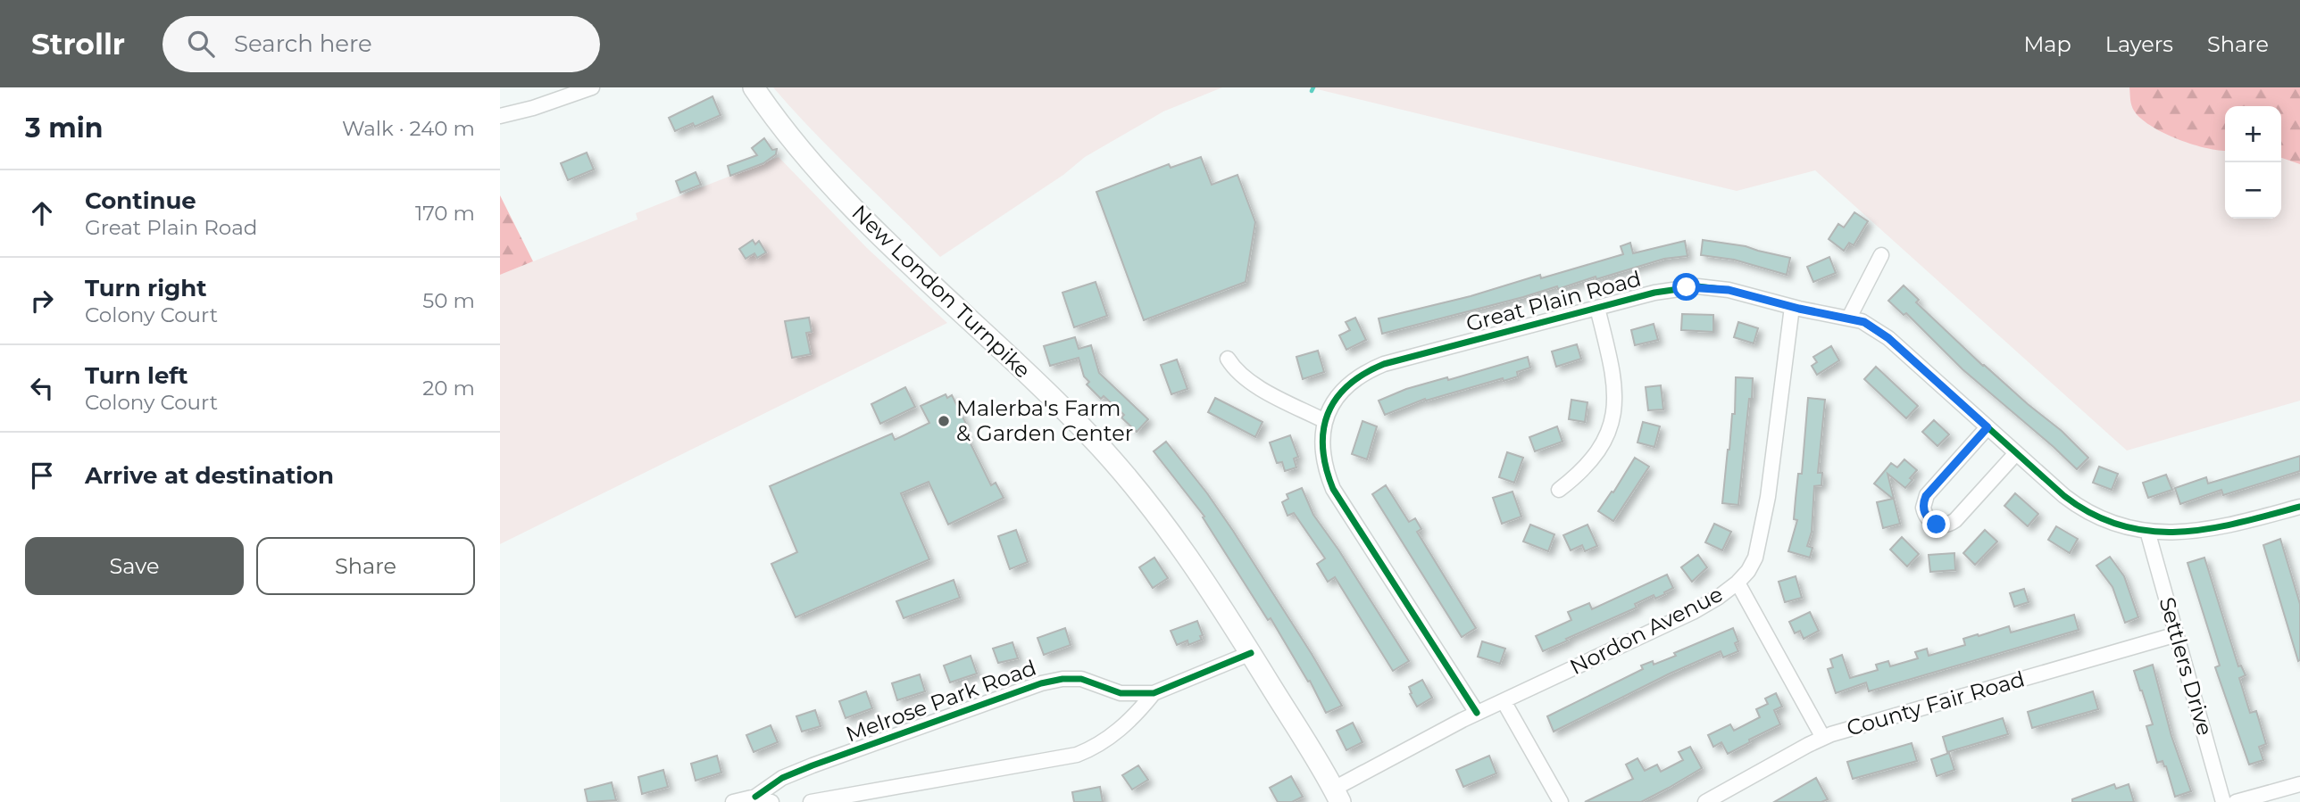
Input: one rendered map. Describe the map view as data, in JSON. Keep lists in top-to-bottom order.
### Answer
{
  "streets": {
    "main road": ["New London Turnpike"],
    "street": [
      "Great Plain Road",
      "Nordon Avenue",
      "Settlers Drive",
      "Melrose Park Road",
      "County Fair Road"
    ]
  },
  "crossings": [
    ["New London Turnpike", "Nordon Avenue"],
    ["New London Turnpike", "Melrose Park Road"],
    ["Great Plain Road", "Nordon Avenue"],
    ["Great Plain Road", "Settlers Drive"],
    ["Settlers Drive", "County Fair Road"]
  ],
  "places": ["Malerba's Farm & Garden Center"],
  "page": {
    "header": "Strollr",
    "search": "Search here",
    "nav": ["Map", "Layers", "Share"],
    "heading": ["3 min", "Walk · 240 m"],
    "map_buttons": ["+", "−"],
    "list": [
      ["Continue", "Great Plain Road", "170 m"],
      ["Turn right", "Colony Court", "50 m"],
      ["Turn left", "Colony Court", "20 m"],
      "Arrive at destination"
    ],
    "buttons": ["Save", "Share"]
  }
}
